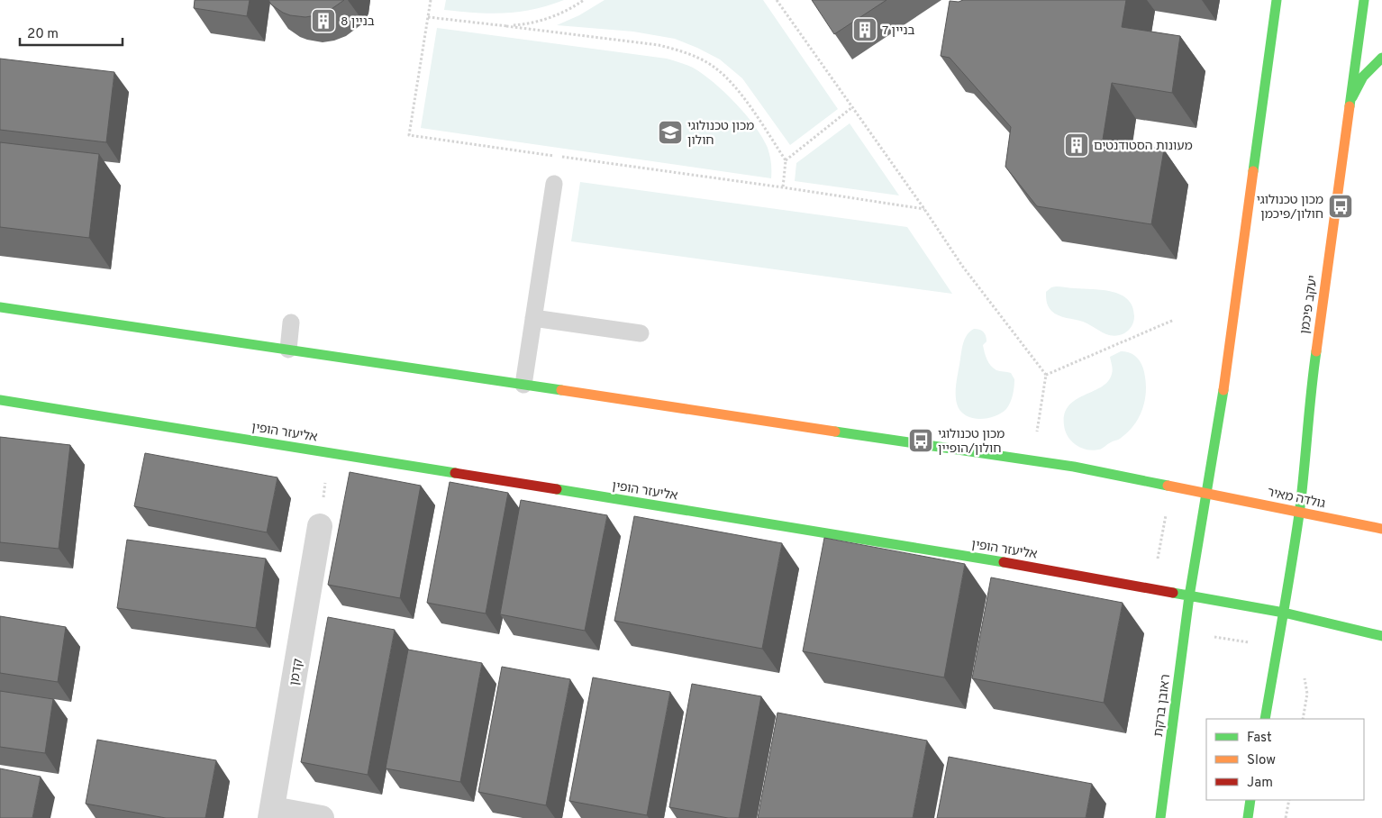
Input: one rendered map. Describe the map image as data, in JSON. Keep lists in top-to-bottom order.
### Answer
{
  "streets": {
    "main road": [
      "יעקב פיכמן",
      "אליעזר הופין",
      "גולדה מאיר",
      "ראובן ברקת"
    ],
    "street": ["קדמן"]
  },
  "crossings": [
    ["יעקב פיכמן", "אליעזר הופין"],
    ["יעקב פיכמן", "גולדה מאיר"],
    ["אליעזר הופין", "ראובן ברקת"]
  ],
  "places": {
    "building": ["בניין 8", "בניין 7", "מעונות הסטודנטים"],
    "school or university": ["מכון טכנולוגי חולון"],
    "bus stop": ["מכון טכנולוגי חולון/פיכמן", "מכון טכנולוגי חולון/הופיין"]
  },
  "legend": ["Fast", "Slow", "Jam"],
  "scale_bar": "20 m"
}
